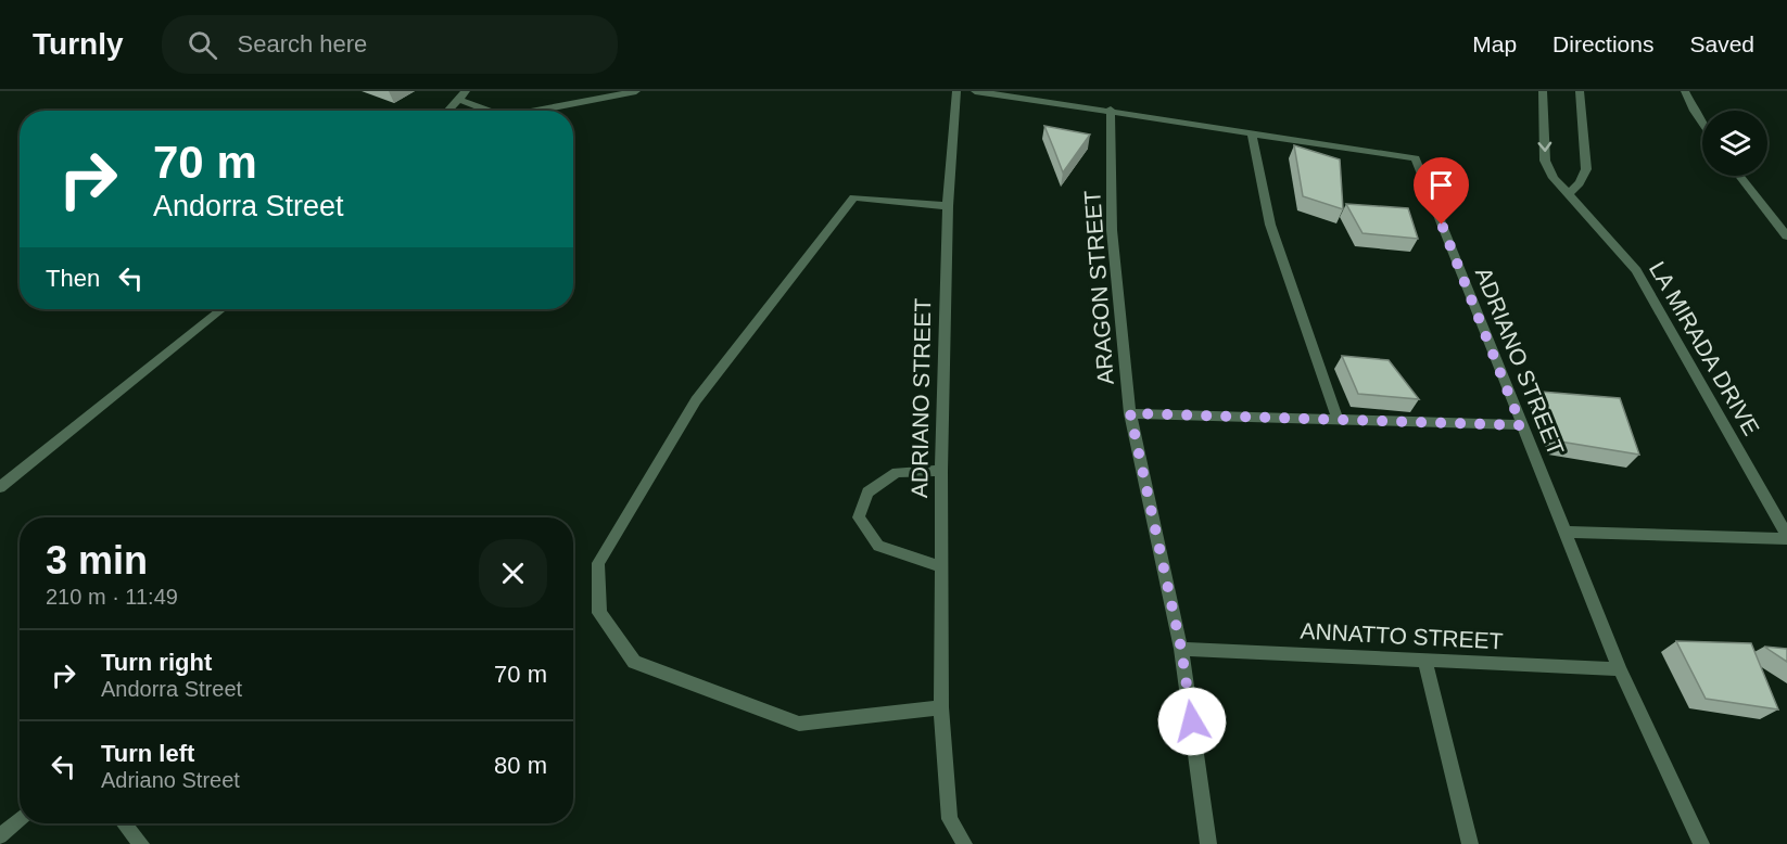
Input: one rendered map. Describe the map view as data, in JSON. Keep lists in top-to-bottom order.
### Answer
{
  "streets": {
    "street": [
      "ARAGON STREET",
      "LA MIRADA DRIVE",
      "ADRIANO STREET",
      "ANNATTO STREET"
    ]
  },
  "crossings": [
    ["ARAGON STREET", "ADRIANO STREET"],
    ["ARAGON STREET", "ANNATTO STREET"],
    ["ADRIANO STREET", "ANNATTO STREET"]
  ],
  "page": {
    "header": "Turnly",
    "search": "Search here",
    "nav": ["Map", "Directions", "Saved"],
    "turn": ["70 m", "Andorra Street"],
    "then": "Then",
    "heading": ["3 min", "210 m · 11:49"],
    "list": [
      {
        "name": "Turn right",
        "note": "Andorra Street",
        "value": "70 m"
      },
      {
        "name": "Turn left",
        "note": "Adriano Street",
        "value": "80 m"
      }
    ]
  }
}
